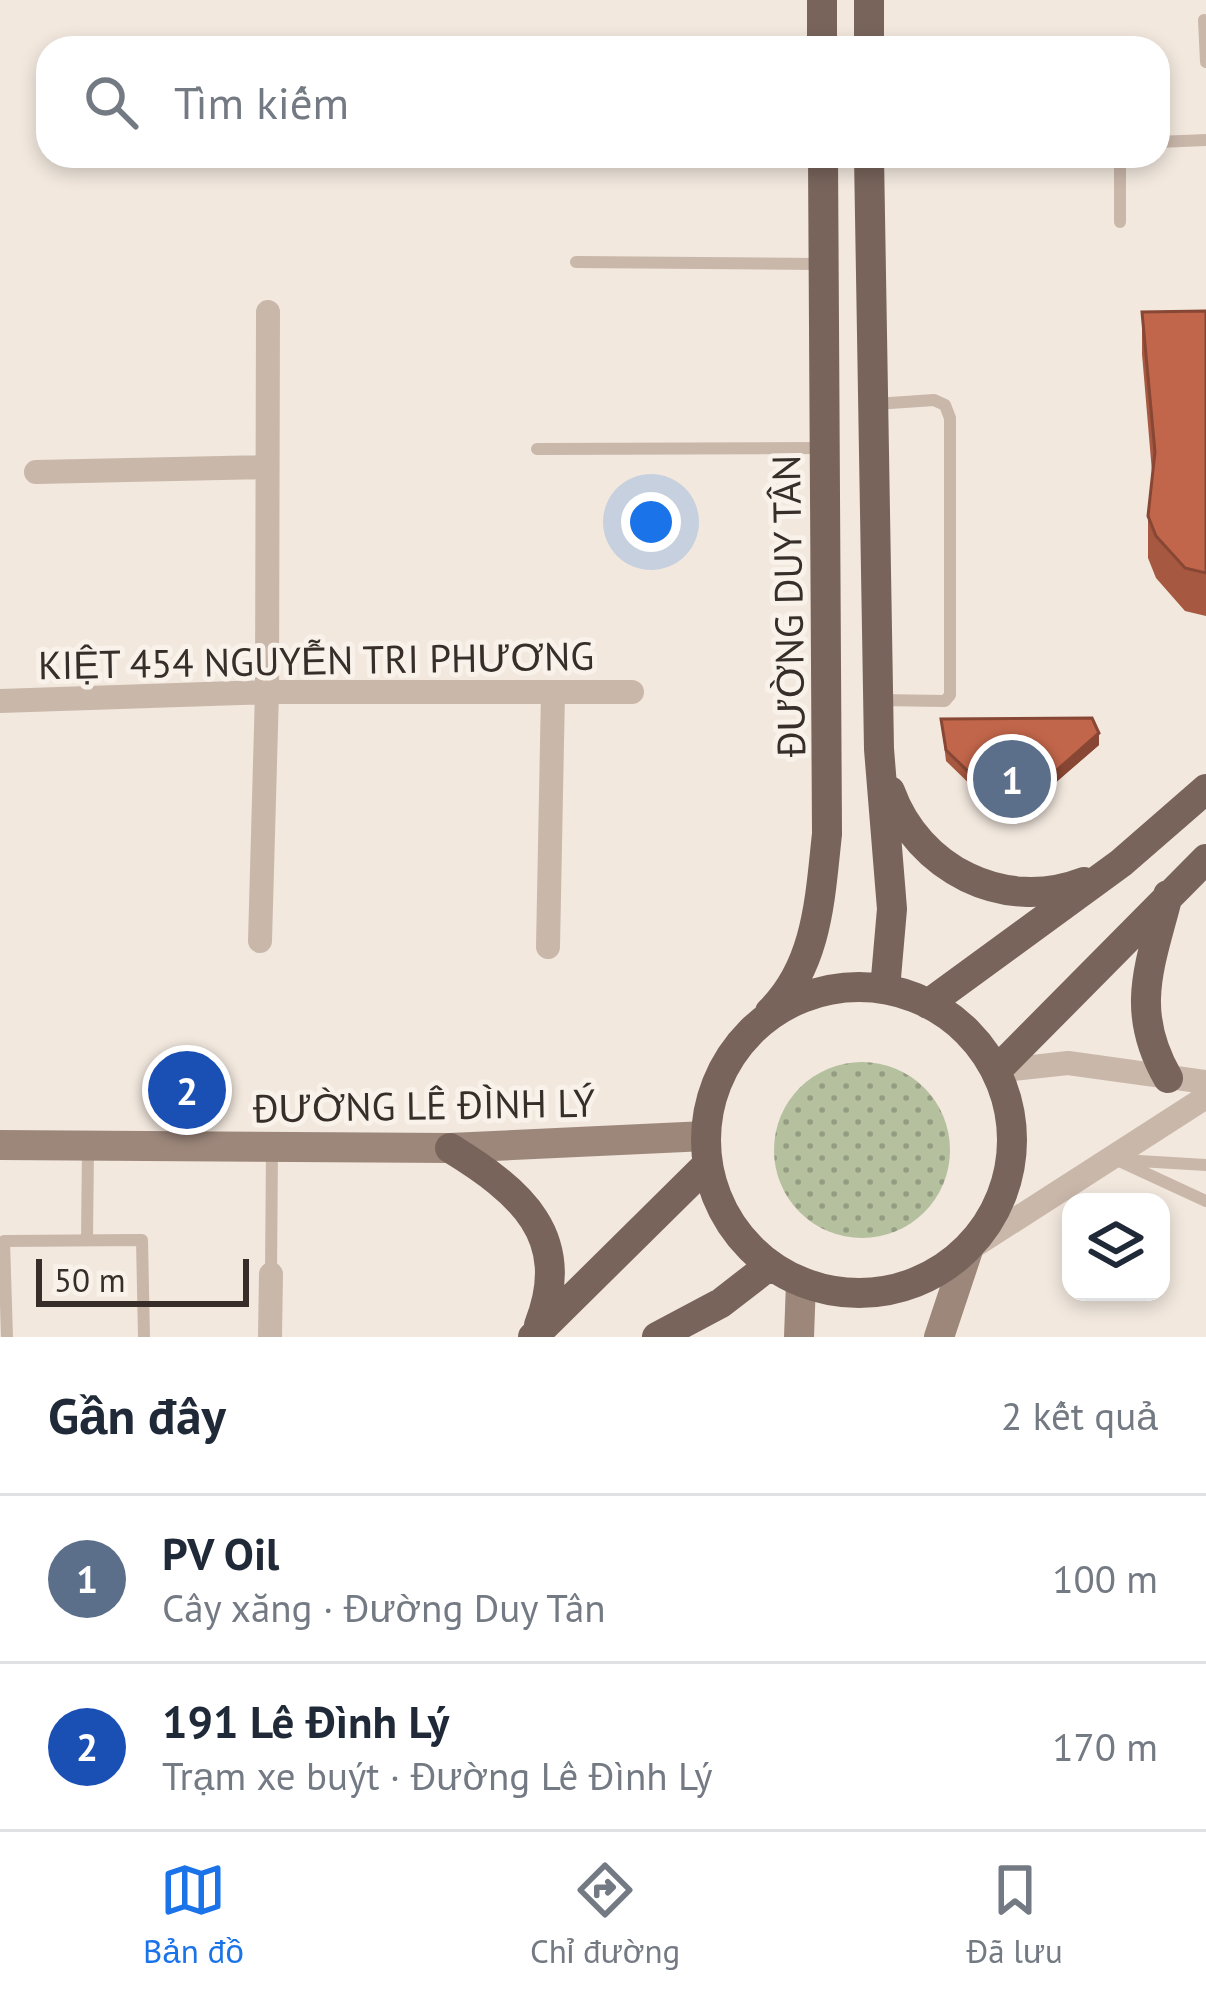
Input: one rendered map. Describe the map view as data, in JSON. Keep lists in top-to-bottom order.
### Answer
{
  "streets": {
    "main road": ["ĐƯỜNG DUY TÂN", "ĐƯỜNG LÊ ĐÌNH LÝ"],
    "street": ["KIỆT 454 NGUYỄN TRI PHƯƠNG"]
  },
  "crossings": [
    ["ĐƯỜNG DUY TÂN", "ĐƯỜNG LÊ ĐÌNH LÝ"]
  ],
  "scale_bar": "50 m",
  "page": {
    "search": "Tìm kiếm",
    "pins": ["1", "2"],
    "scale": "50 m",
    "heading": ["Gần đây", "2 kết quả"],
    "list": [
      {
        "mark": "1",
        "name": "PV Oil",
        "note": "Cây xăng · Đường Duy Tân",
        "value": "100 m"
      },
      {
        "mark": "2",
        "name": "191 Lê Đình Lý",
        "note": "Trạm xe buýt · Đường Lê Đình Lý",
        "value": "170 m"
      }
    ],
    "nav": ["Bản đồ", "Chỉ đường", "Đã lưu"]
  }
}
